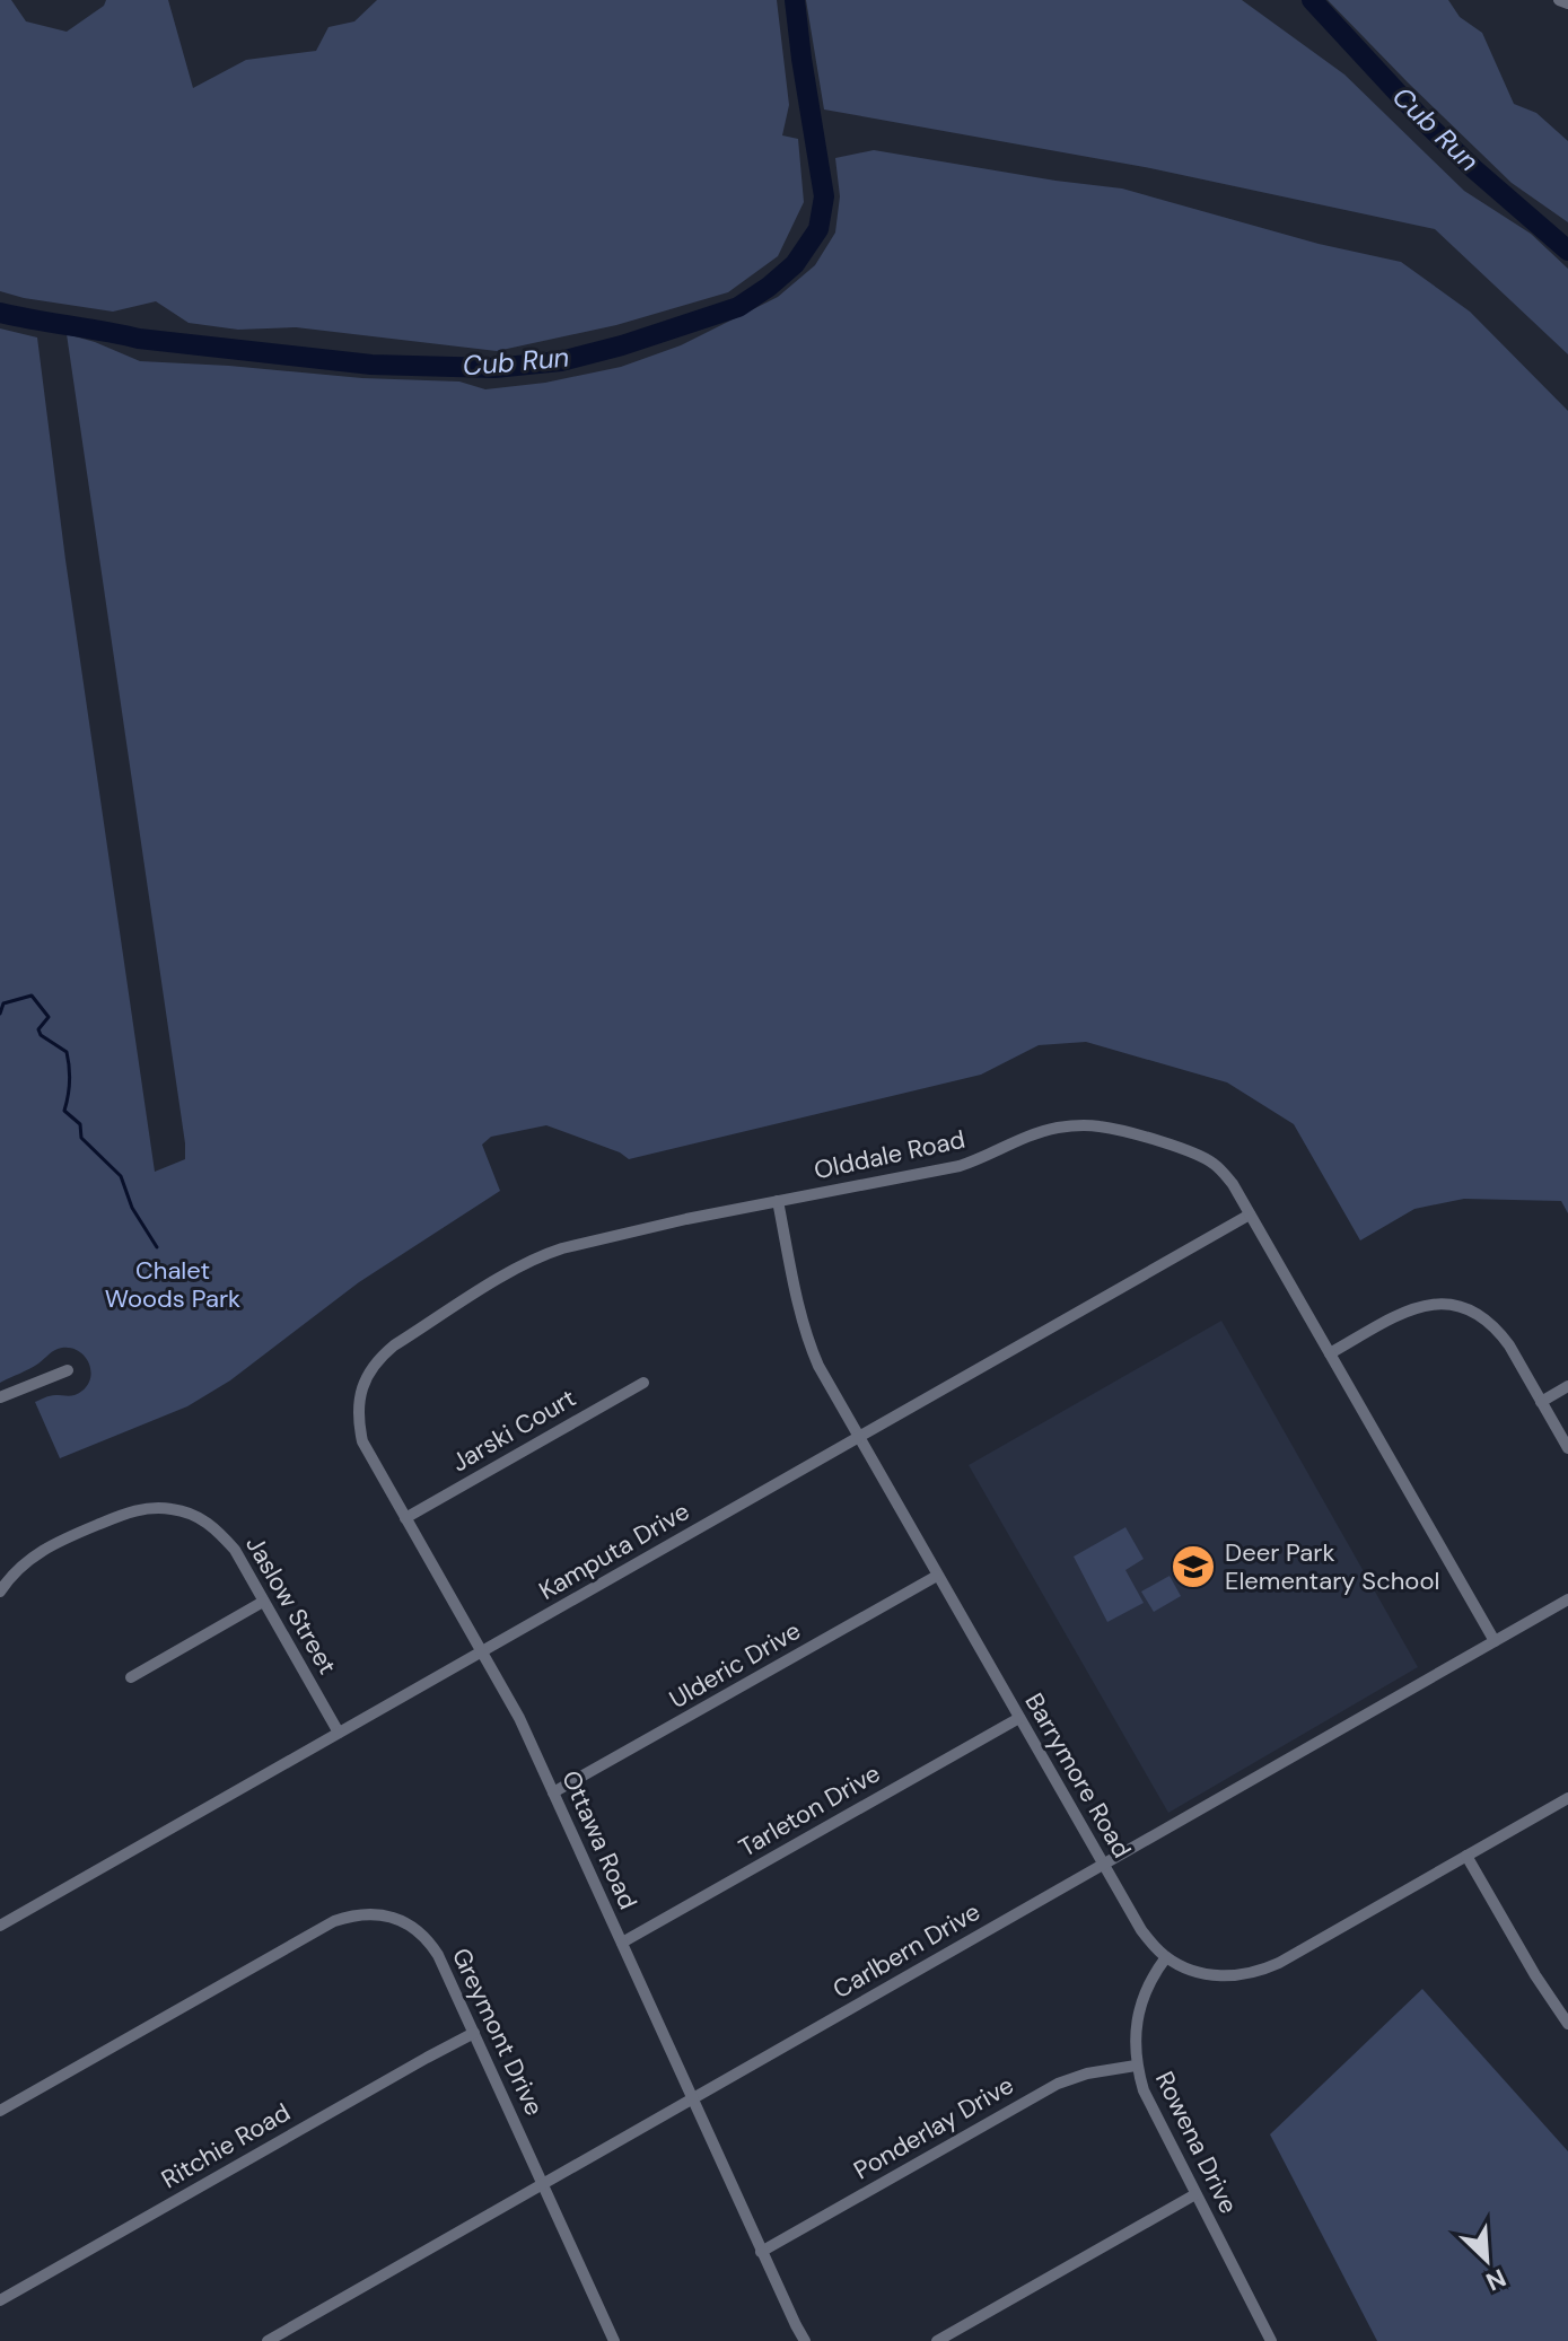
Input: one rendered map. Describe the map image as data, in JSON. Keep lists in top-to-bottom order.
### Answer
{
  "streets": {
    "street": [
      "Olddale Road",
      "Jarski Court",
      "Kamputa Drive",
      "Jaslow Street",
      "Ulderic Drive",
      "Barrymore Road",
      "Tarleton Drive",
      "Ottawa Road",
      "Carlbern Drive",
      "Greymont Drive",
      "Ponderlay Drive",
      "Rowena Drive",
      "Ritchie Road"
    ]
  },
  "crossings": [
    ["Olddale Road", "Kamputa Drive"],
    ["Olddale Road", "Barrymore Road"],
    ["Olddale Road", "Ottawa Road"],
    ["Olddale Road", "Carlbern Drive"],
    ["Jarski Court", "Ottawa Road"],
    ["Kamputa Drive", "Jaslow Street"],
    ["Kamputa Drive", "Barrymore Road"],
    ["Kamputa Drive", "Ottawa Road"],
    ["Ulderic Drive", "Barrymore Road"],
    ["Ulderic Drive", "Ottawa Road"],
    ["Barrymore Road", "Tarleton Drive"],
    ["Barrymore Road", "Carlbern Drive"],
    ["Barrymore Road", "Rowena Drive"],
    ["Tarleton Drive", "Ottawa Road"],
    ["Ottawa Road", "Carlbern Drive"],
    ["Ottawa Road", "Ponderlay Drive"],
    ["Carlbern Drive", "Greymont Drive"],
    ["Greymont Drive", "Ritchie Road"],
    ["Ponderlay Drive", "Rowena Drive"]
  ],
  "water": ["Cub Run"],
  "parks": ["Chalet Woods Park"],
  "places": {
    "school or university": ["Deer Park Elementary School"]
  },
  "north": "bottom right"
}
